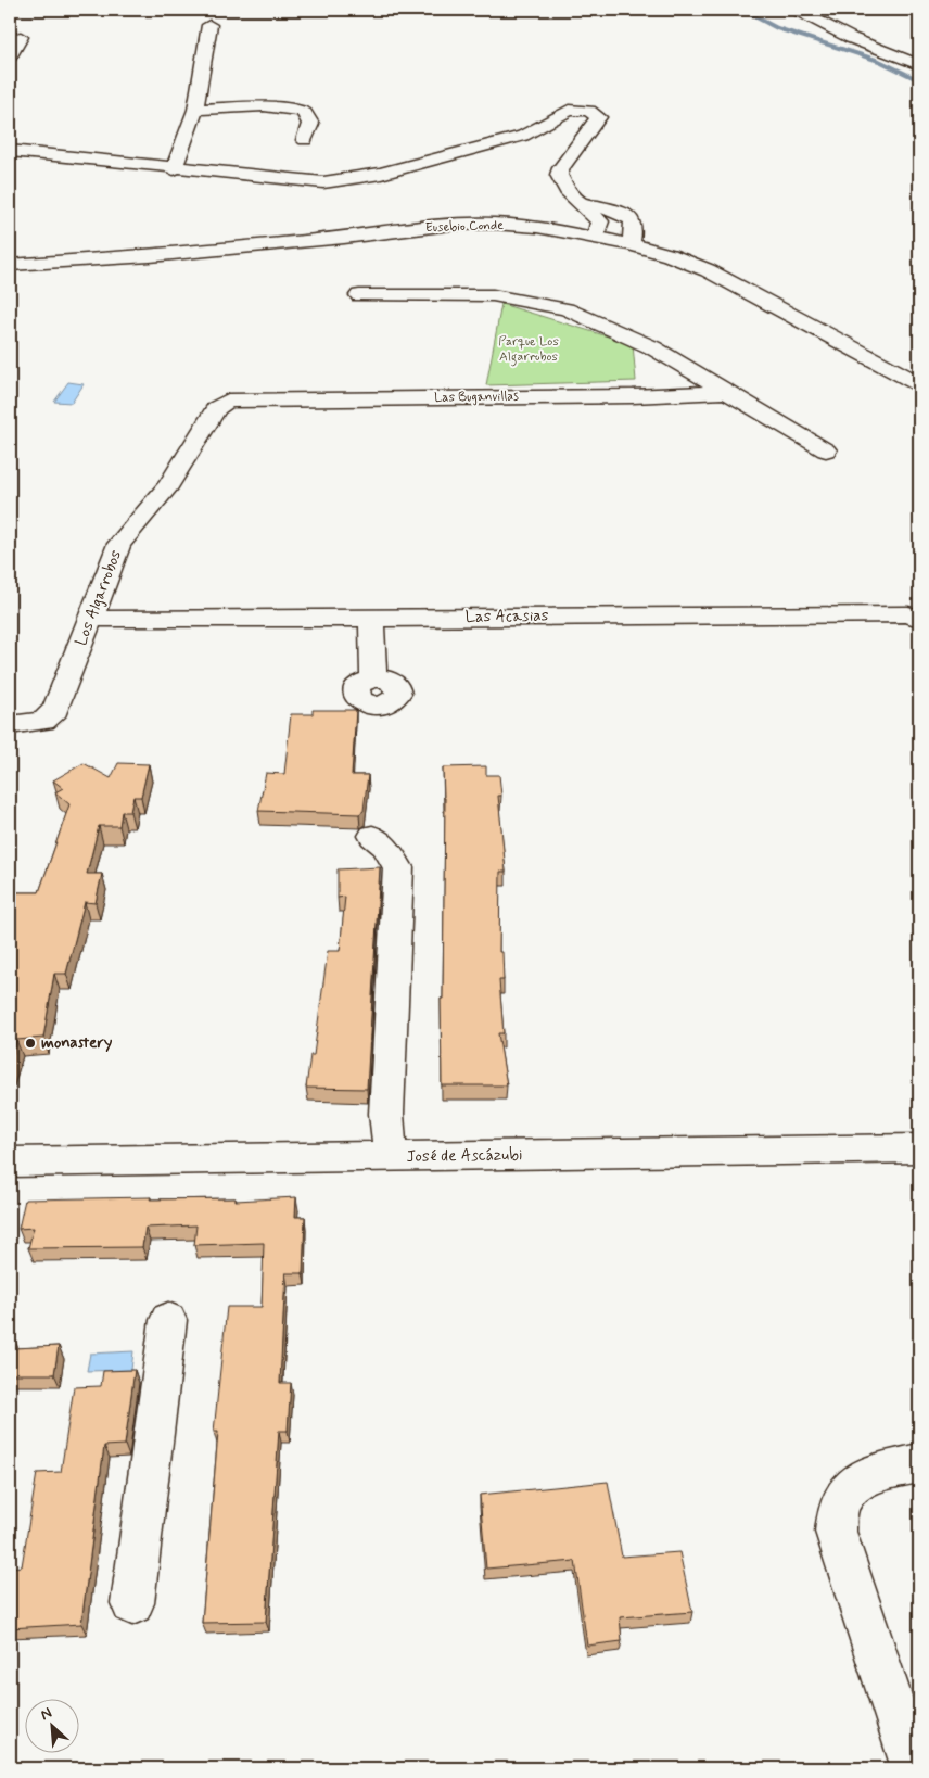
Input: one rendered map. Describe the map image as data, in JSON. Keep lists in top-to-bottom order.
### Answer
{
  "streets": {
    "street": [
      "Eusebio Conde",
      "Las Buganvillas",
      "Los Algarrobos",
      "Las Acasias",
      "José de Ascázubi"
    ]
  },
  "crossings": [
    ["Las Buganvillas", "Los Algarrobos"],
    ["Los Algarrobos", "Las Acasias"]
  ],
  "parks": ["Parque Los Algarrobos"],
  "places": ["monastery"],
  "north": "top left"
}
